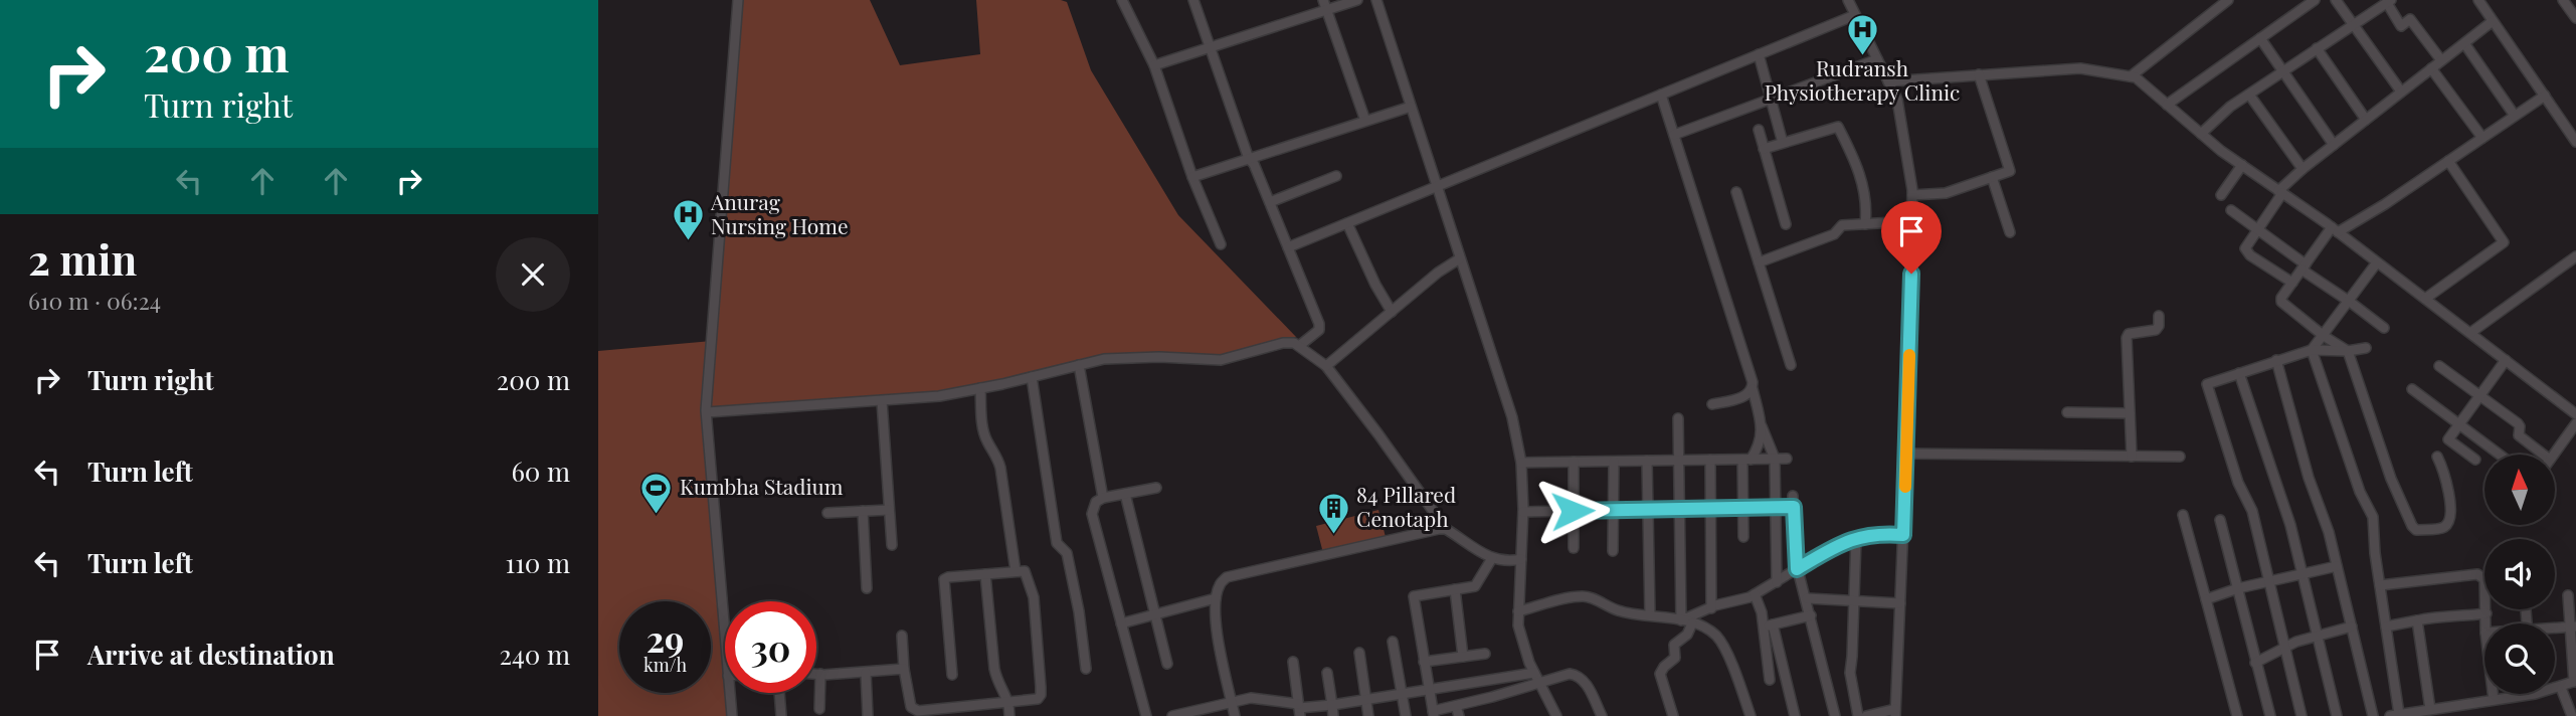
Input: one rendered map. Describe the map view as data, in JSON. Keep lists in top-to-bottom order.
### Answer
{
  "places": {
    "hospital": ["Rudransh Physiotherapy Clinic", "Anurag Nursing Home"],
    "sports": ["Kumbha Stadium"],
    "building": ["84 Pillared Cenotaph"]
  },
  "north": "top",
  "page": {
    "turn": ["200 m", "Turn right"],
    "heading": ["2 min", "610 m · 06:24"],
    "list": [
      {
        "name": "Turn right",
        "value": "200 m"
      },
      {
        "name": "Turn left",
        "value": "60 m"
      },
      {
        "name": "Turn left",
        "value": "110 m"
      },
      {
        "name": "Arrive at destination",
        "value": "240 m"
      }
    ],
    "speed": "29 km/h",
    "limit": "30"
  }
}
